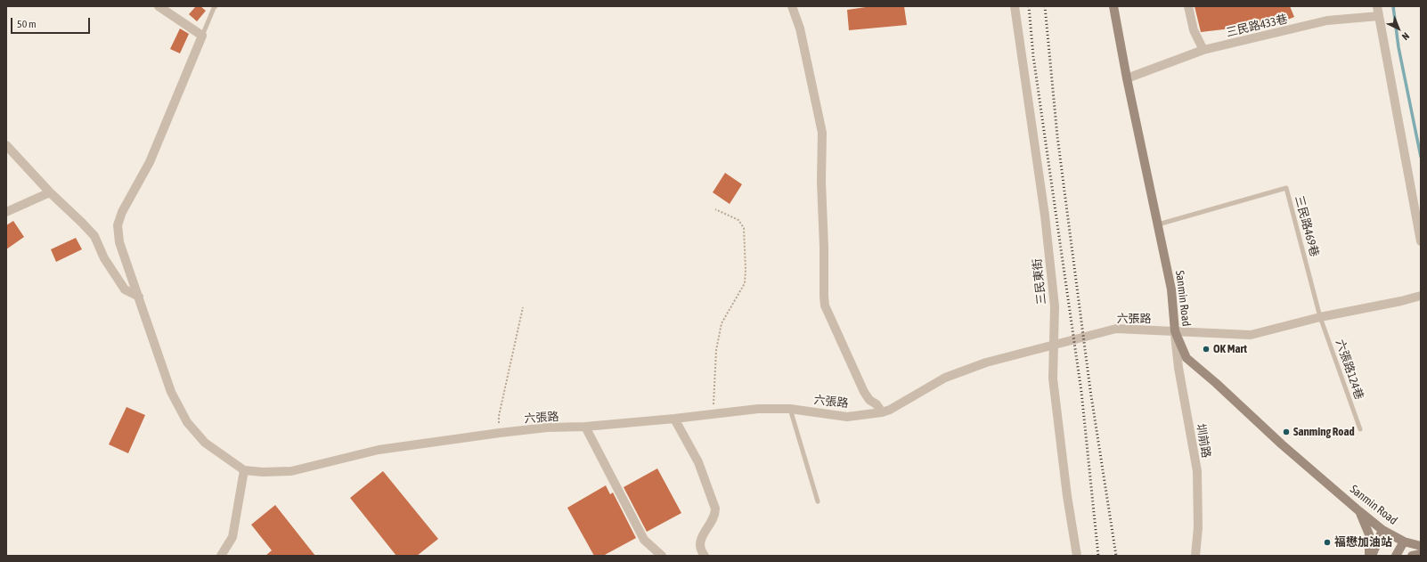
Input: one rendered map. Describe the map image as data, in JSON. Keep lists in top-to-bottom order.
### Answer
{
  "streets": {
    "street": [
      "三民路433巷",
      "三民東街",
      "Sanmin Road",
      "六張路",
      "圳前路"
    ],
    "lane": ["三民路469巷", "六張路124巷"]
  },
  "crossings": [
    ["三民路433巷", "Sanmin Road"],
    ["三民路469巷", "Sanmin Road"],
    ["三民路469巷", "六張路"],
    ["三民路469巷", "六張路124巷"],
    ["三民東街", "六張路"],
    ["Sanmin Road", "六張路"],
    ["Sanmin Road", "圳前路"],
    ["六張路", "六張路124巷"],
    ["六張路", "圳前路"]
  ],
  "places": ["OK Mart", "Sanming Road", "福懋加油站"],
  "scale_bar": "50 m",
  "north": "bottom right"
}
